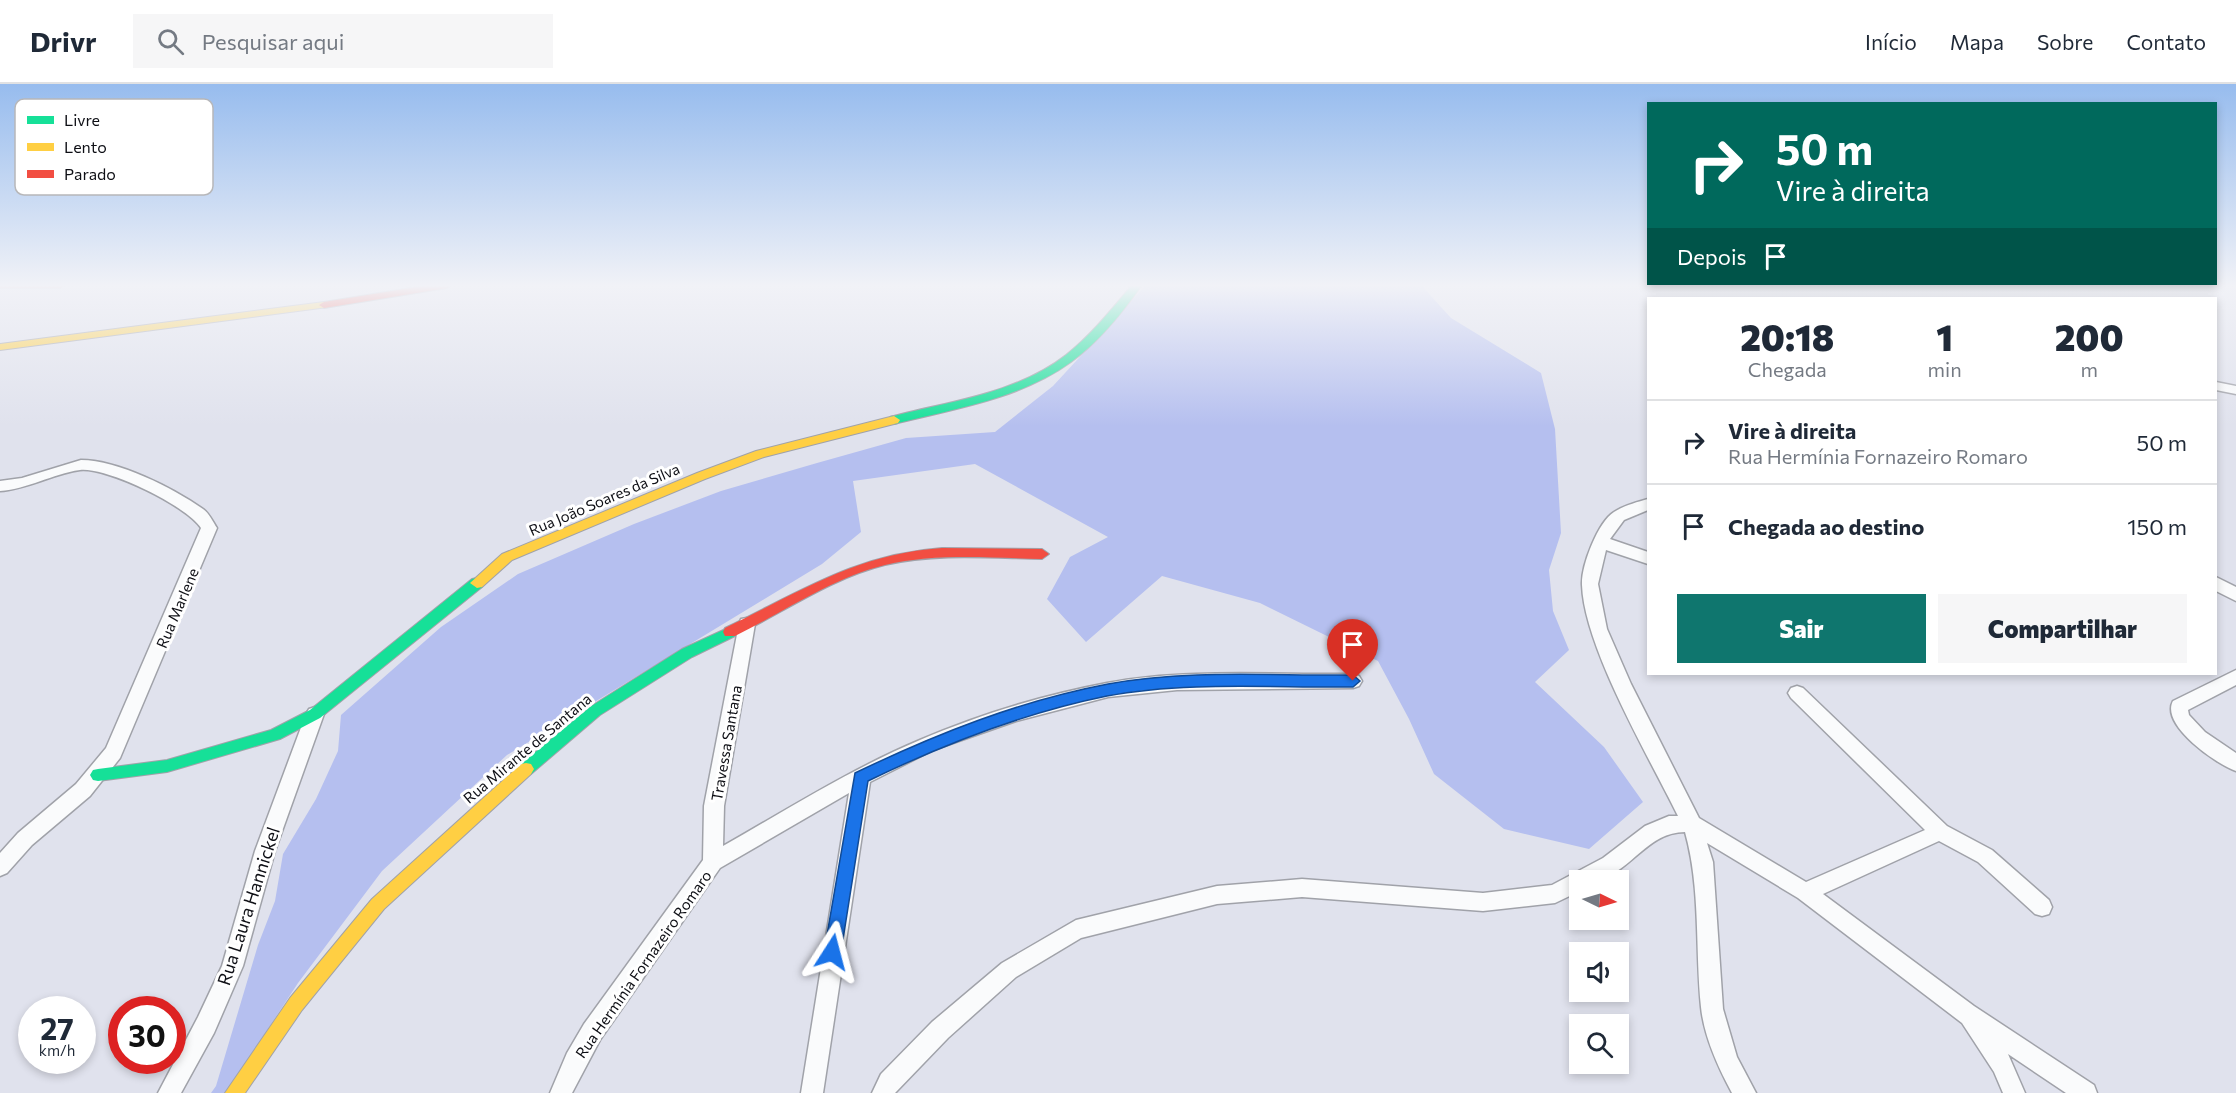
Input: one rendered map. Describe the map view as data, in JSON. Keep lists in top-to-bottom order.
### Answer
{
  "streets": {
    "main road": ["Rua João Soares da Silva", "Rua Mirante de Santana"],
    "street": [
      "Rua Marlene",
      "Travessa Santana",
      "Rua Laura Hannickel",
      "Rua Hermínia Fornazeiro Romaro"
    ]
  },
  "crossings": [
    ["Rua João Soares da Silva", "Rua Marlene"],
    ["Rua João Soares da Silva", "Rua Laura Hannickel"],
    ["Travessa Santana", "Rua Mirante de Santana"],
    ["Travessa Santana", "Rua Hermínia Fornazeiro Romaro"]
  ],
  "legend": ["Livre", "Lento", "Parado"],
  "north": "right",
  "page": {
    "header": "Drivr",
    "search": "Pesquisar aqui",
    "nav": [
      "Início",
      "Mapa",
      "Sobre",
      "Contato"
    ],
    "turn": ["50 m", "Vire à direita"],
    "then": "Depois",
    "eta": [
      "20:18",
      "Chegada",
      "1",
      "min",
      "200",
      "m"
    ],
    "list": [
      {
        "name": "Vire à direita",
        "note": "Rua Hermínia Fornazeiro Romaro",
        "value": "50 m"
      },
      {
        "name": "Chegada ao destino",
        "value": "150 m"
      }
    ],
    "buttons": ["Sair", "Compartilhar"],
    "speed": "27 km/h",
    "limit": "30"
  }
}
